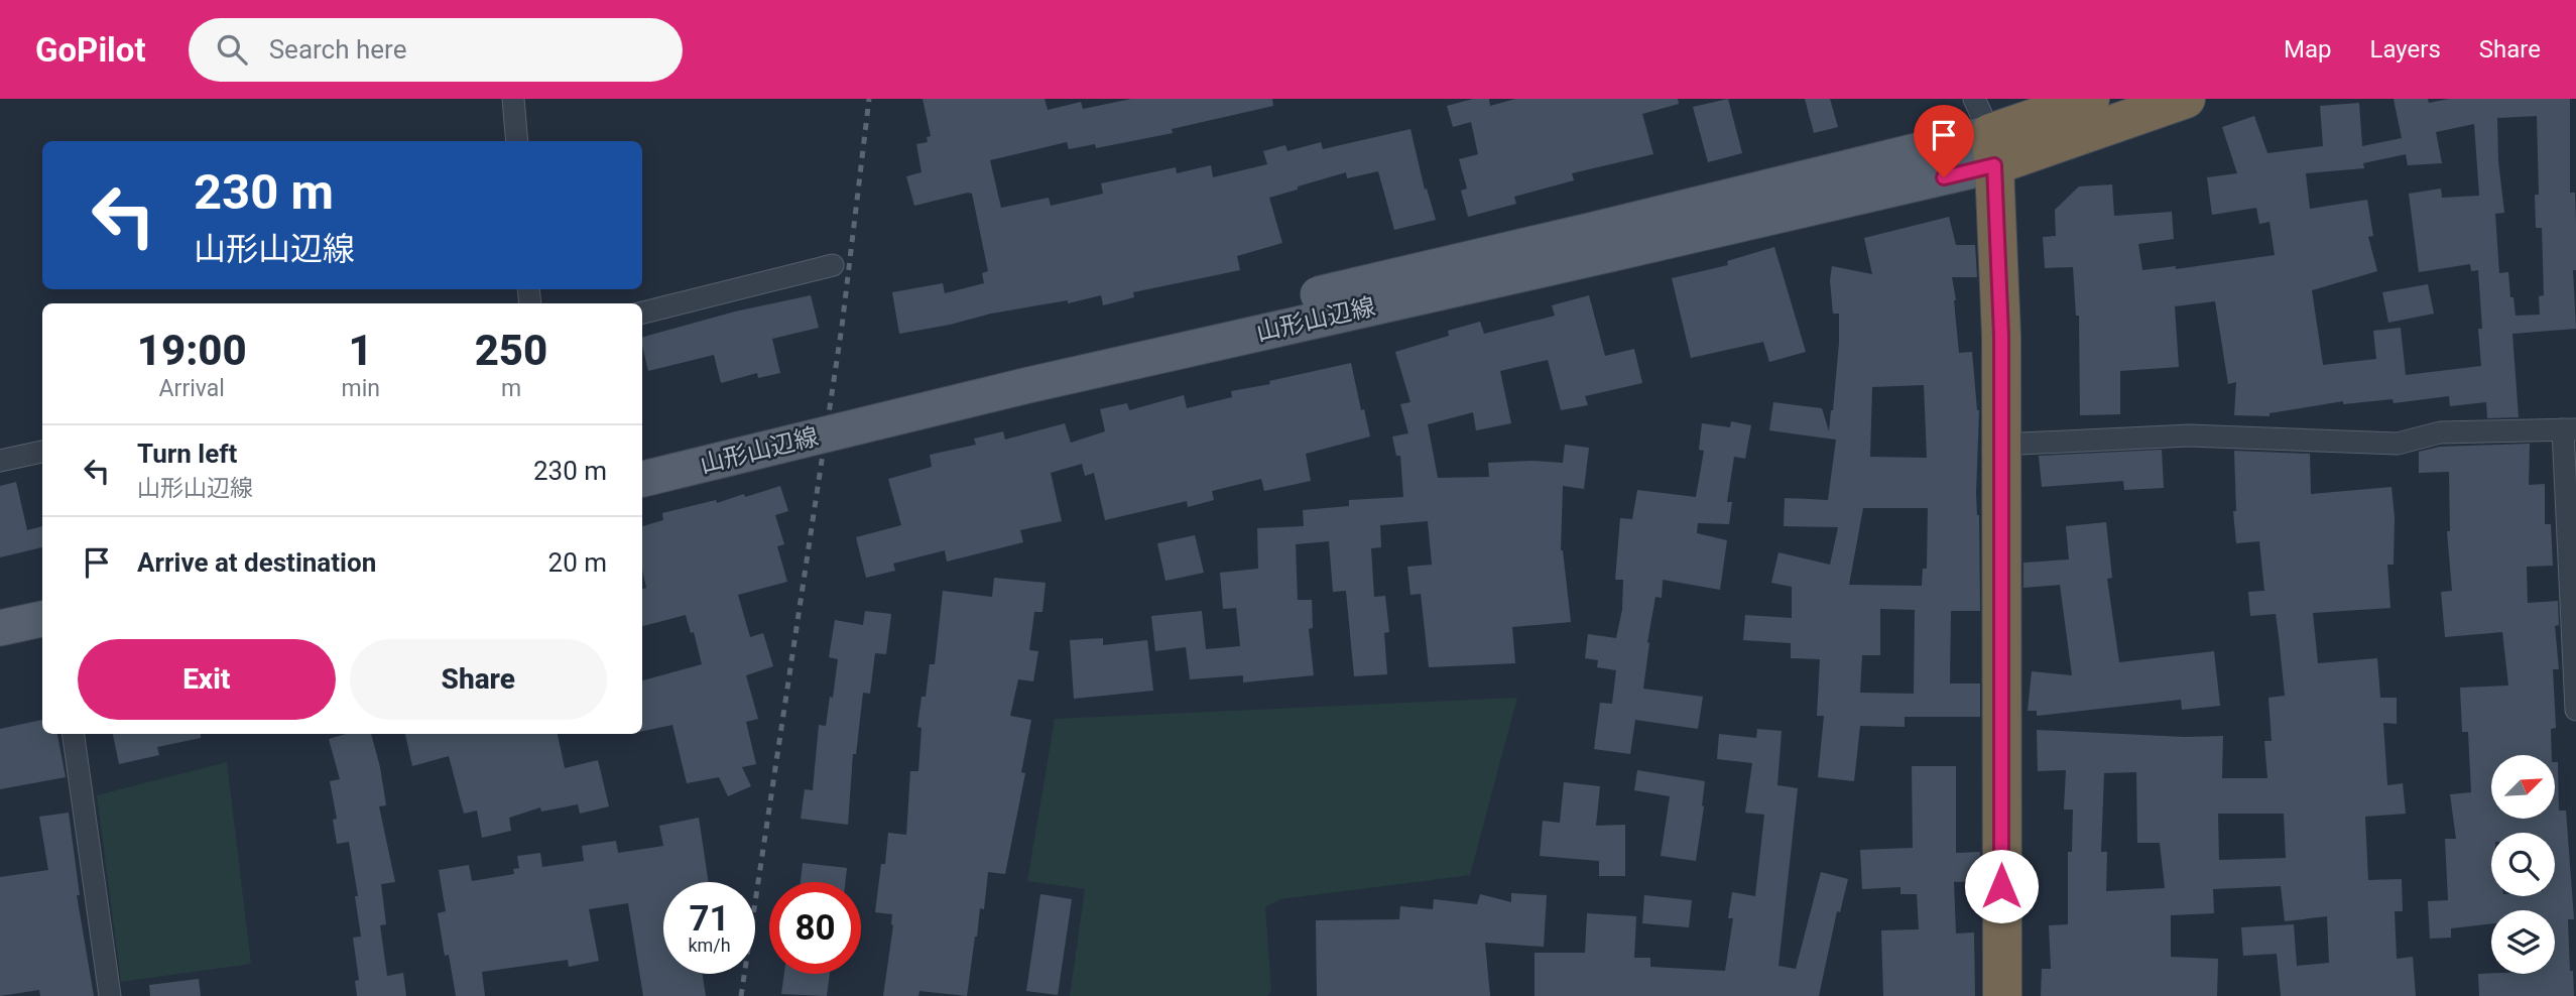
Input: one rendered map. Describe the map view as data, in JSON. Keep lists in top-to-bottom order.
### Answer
{
  "streets": {
    "main road": ["山形山辺線"]
  },
  "north": "top right",
  "page": {
    "header": "GoPilot",
    "search": "Search here",
    "nav": ["Map", "Layers", "Share"],
    "turn": ["230 m", "山形山辺線"],
    "eta": [
      "19:00",
      "Arrival",
      "1",
      "min",
      "250",
      "m"
    ],
    "list": [
      {
        "name": "Turn left",
        "note": "山形山辺線",
        "value": "230 m"
      },
      {
        "name": "Arrive at destination",
        "value": "20 m"
      }
    ],
    "buttons": ["Exit", "Share"],
    "speed": "71 km/h",
    "limit": "80"
  }
}
